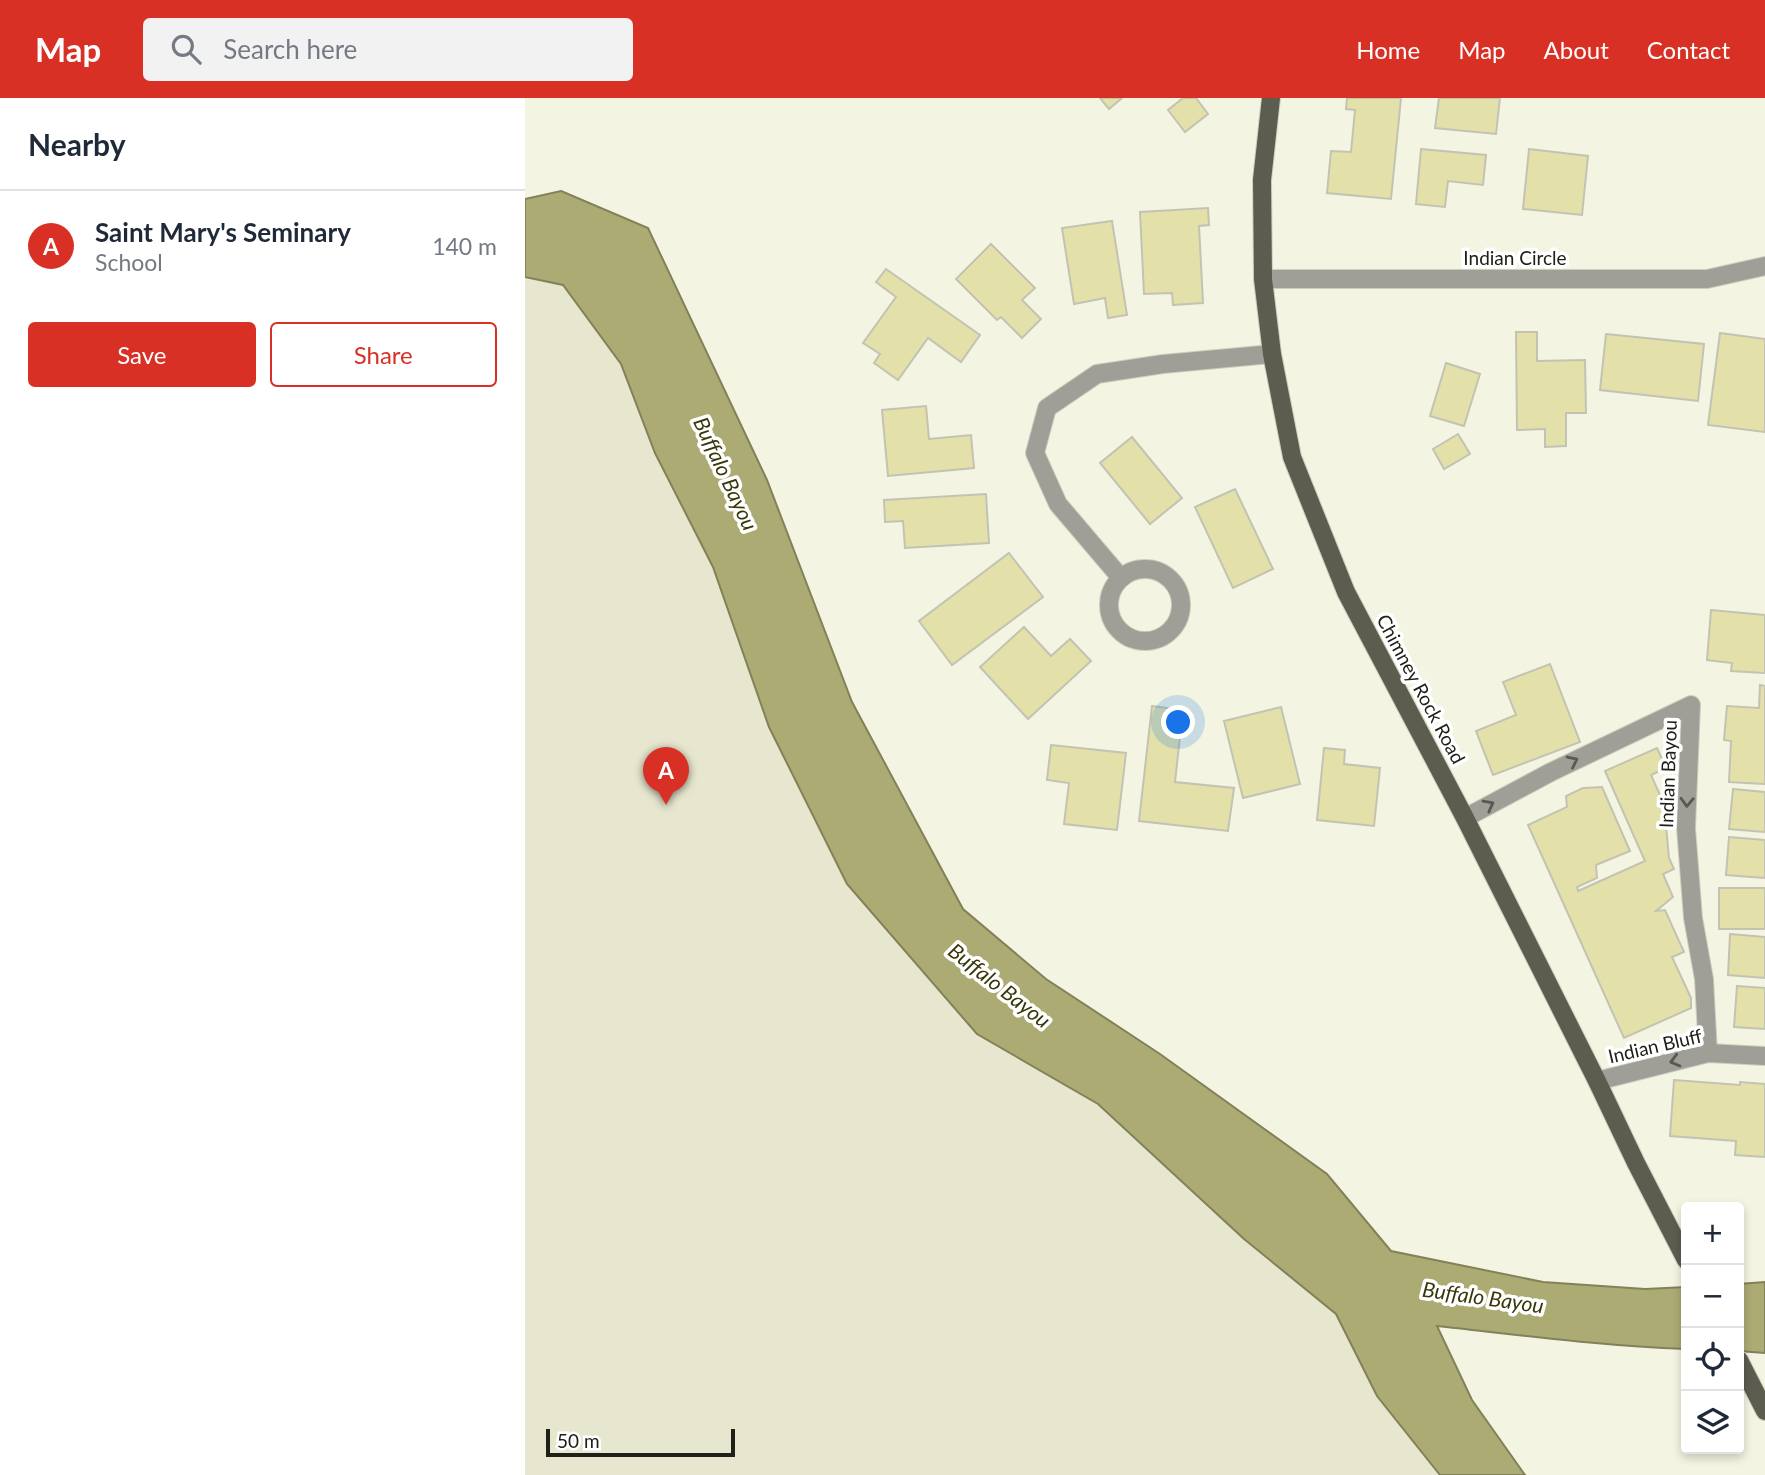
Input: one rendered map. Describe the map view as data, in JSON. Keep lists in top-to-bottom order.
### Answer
{
  "streets": {
    "main road": ["Chimney Rock Road"],
    "street": ["Indian Circle", "Indian Bayou", "Indian Bluff"]
  },
  "crossings": [
    ["Indian Circle", "Chimney Rock Road"],
    ["Chimney Rock Road", "Indian Bayou"],
    ["Chimney Rock Road", "Indian Bluff"],
    ["Indian Bayou", "Indian Bluff"]
  ],
  "one_way": ["Indian Bluff"],
  "water": ["Buffalo Bayou"],
  "scale_bar": "50 m",
  "page": {
    "header": "Map",
    "search": "Search here",
    "nav": [
      "Home",
      "Map",
      "About",
      "Contact"
    ],
    "heading": "Nearby",
    "list": [
      {
        "mark": "A",
        "name": "Saint Mary's Seminary",
        "note": "School",
        "value": "140 m"
      }
    ],
    "buttons": ["Save", "Share"],
    "pins": "A",
    "map_buttons": ["+", "−"],
    "scale": "50 m"
  }
}
